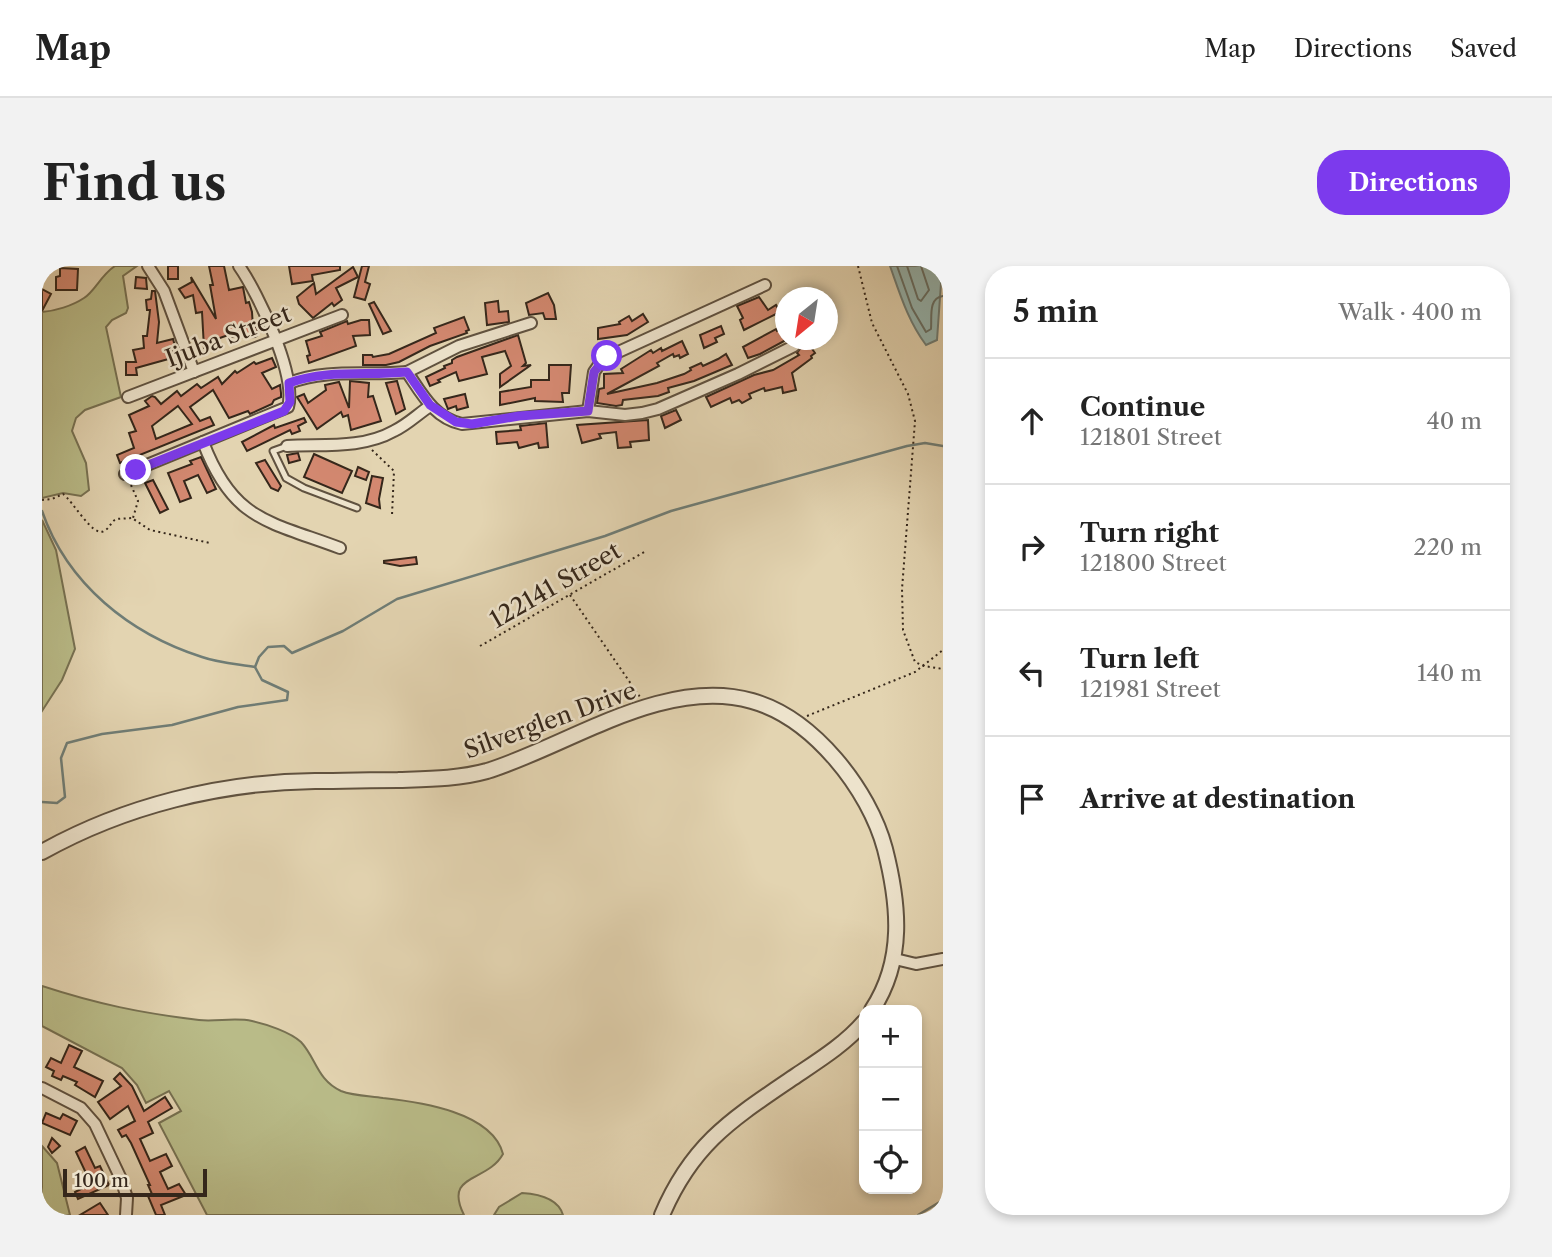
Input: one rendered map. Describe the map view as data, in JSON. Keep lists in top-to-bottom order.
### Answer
{
  "streets": {
    "street": ["Ijuba Street", "Silverglen Drive"],
    "path": ["122141 Street"]
  },
  "scale_bar": "100 m",
  "north": "bottom left",
  "page": {
    "header": "Map",
    "nav": ["Map", "Directions", "Saved"],
    "buttons": "Directions",
    "title": "Find us",
    "heading": ["5 min", "Walk · 400 m"],
    "list": [
      ["Continue", "121801 Street", "40 m"],
      ["Turn right", "121800 Street", "220 m"],
      ["Turn left", "121981 Street", "140 m"],
      "Arrive at destination"
    ],
    "map_buttons": ["+", "−"],
    "scale": "100 m"
  }
}
